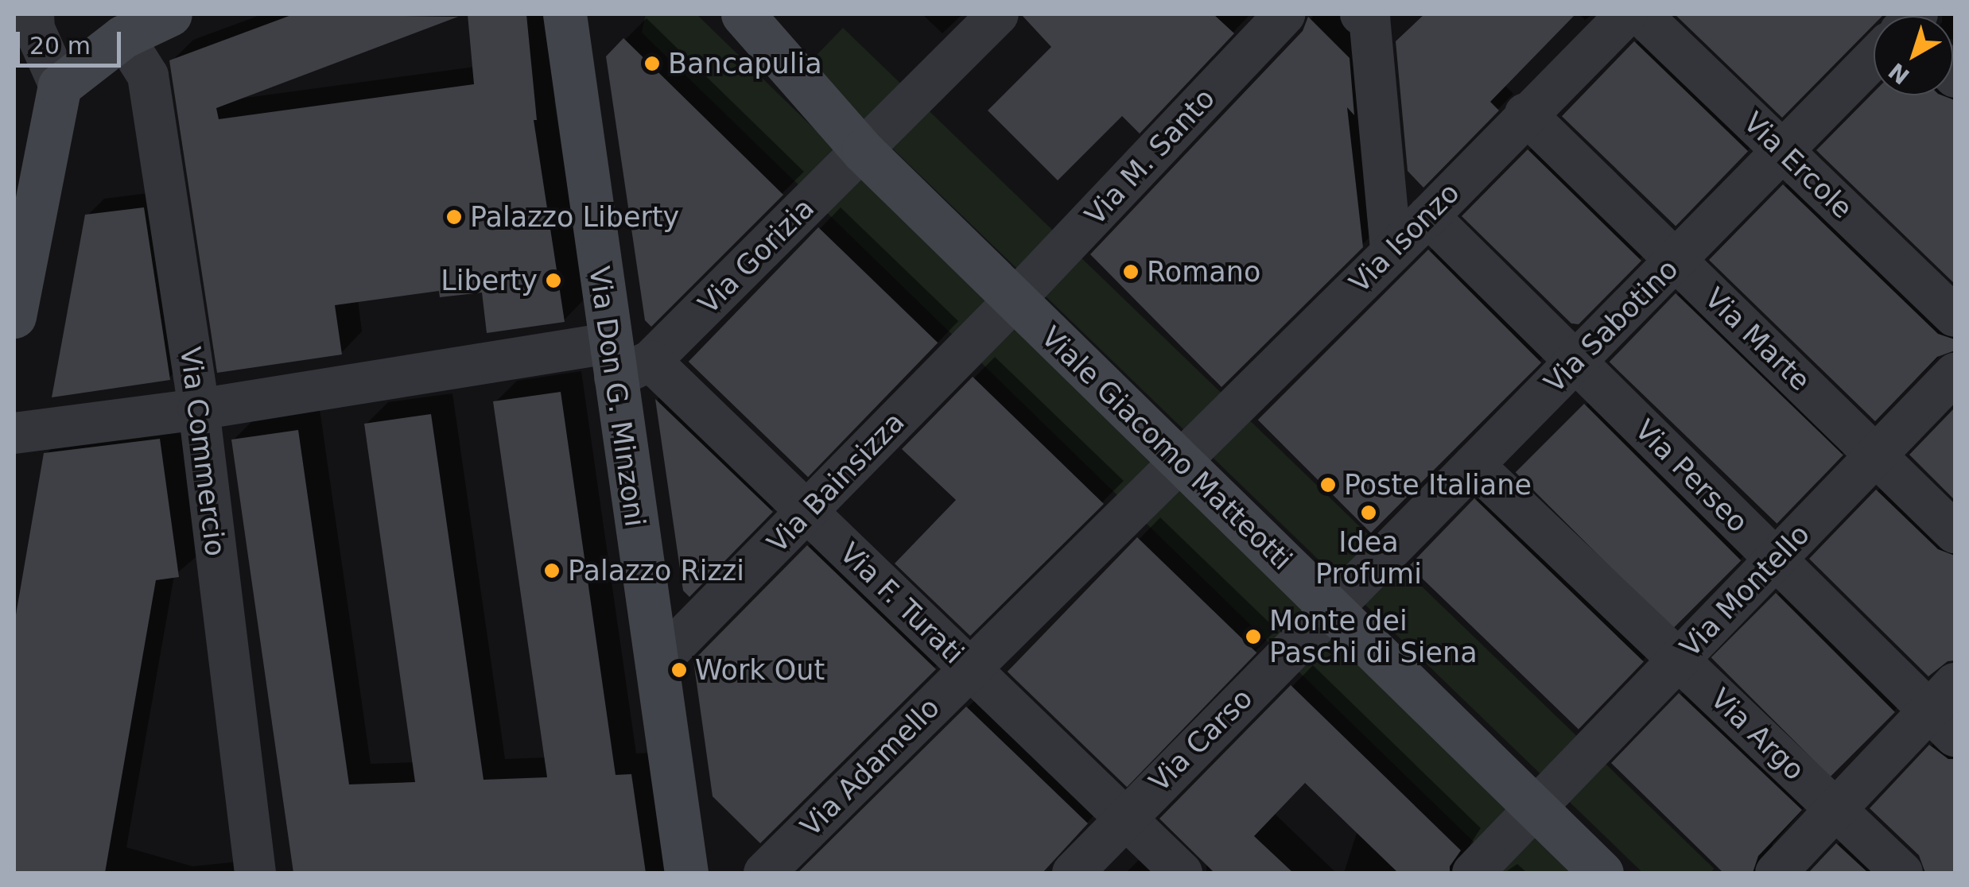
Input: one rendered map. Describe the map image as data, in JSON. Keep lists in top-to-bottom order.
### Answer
{
  "streets": {
    "street": [
      "Via M. Santo",
      "Via Ercole",
      "Via Isonzo",
      "Via Gorizia",
      "Via Sabotino",
      "Via Marte",
      "Via Don G. Minzoni",
      "Viale Giacomo Matteotti",
      "Via Commercio",
      "Via Perseo",
      "Via Bainsizza",
      "Via Montello",
      "Via F. Turati",
      "Via Argo",
      "Via Carso",
      "Via Adamello"
    ]
  },
  "crossings": [
    ["Via M. Santo", "Viale Giacomo Matteotti"],
    ["Via M. Santo", "Via Bainsizza"],
    ["Via Ercole", "Via Sabotino"],
    ["Via Isonzo", "Via Marte"],
    ["Via Isonzo", "Viale Giacomo Matteotti"],
    ["Via Isonzo", "Via Perseo"],
    ["Via Isonzo", "Via Adamello"],
    ["Via Gorizia", "Via Don G. Minzoni"],
    ["Via Gorizia", "Viale Giacomo Matteotti"],
    ["Via Gorizia", "Via F. Turati"],
    ["Via Sabotino", "Via Marte"],
    ["Via Sabotino", "Viale Giacomo Matteotti"],
    ["Via Sabotino", "Via Perseo"],
    ["Via Sabotino", "Via Argo"],
    ["Via Sabotino", "Via Carso"],
    ["Via Marte", "Via Montello"],
    ["Via Don G. Minzoni", "Via Bainsizza"],
    ["Via Don G. Minzoni", "Via F. Turati"],
    ["Viale Giacomo Matteotti", "Via Bainsizza"],
    ["Viale Giacomo Matteotti", "Via Montello"],
    ["Viale Giacomo Matteotti", "Via Carso"],
    ["Viale Giacomo Matteotti", "Via Adamello"],
    ["Via Perseo", "Via Montello"],
    ["Via Bainsizza", "Via F. Turati"],
    ["Via Montello", "Via Argo"],
    ["Via F. Turati", "Via Carso"],
    ["Via F. Turati", "Via Adamello"]
  ],
  "places": [
    "Bancapulia",
    "Palazzo Liberty",
    "Romano",
    "Liberty",
    "Poste Italiane",
    "Idea Profumi",
    "Palazzo Rizzi",
    "Monte dei Paschi di Siena",
    "Work Out"
  ],
  "scale_bar": "20 m",
  "north": "bottom left"
}
